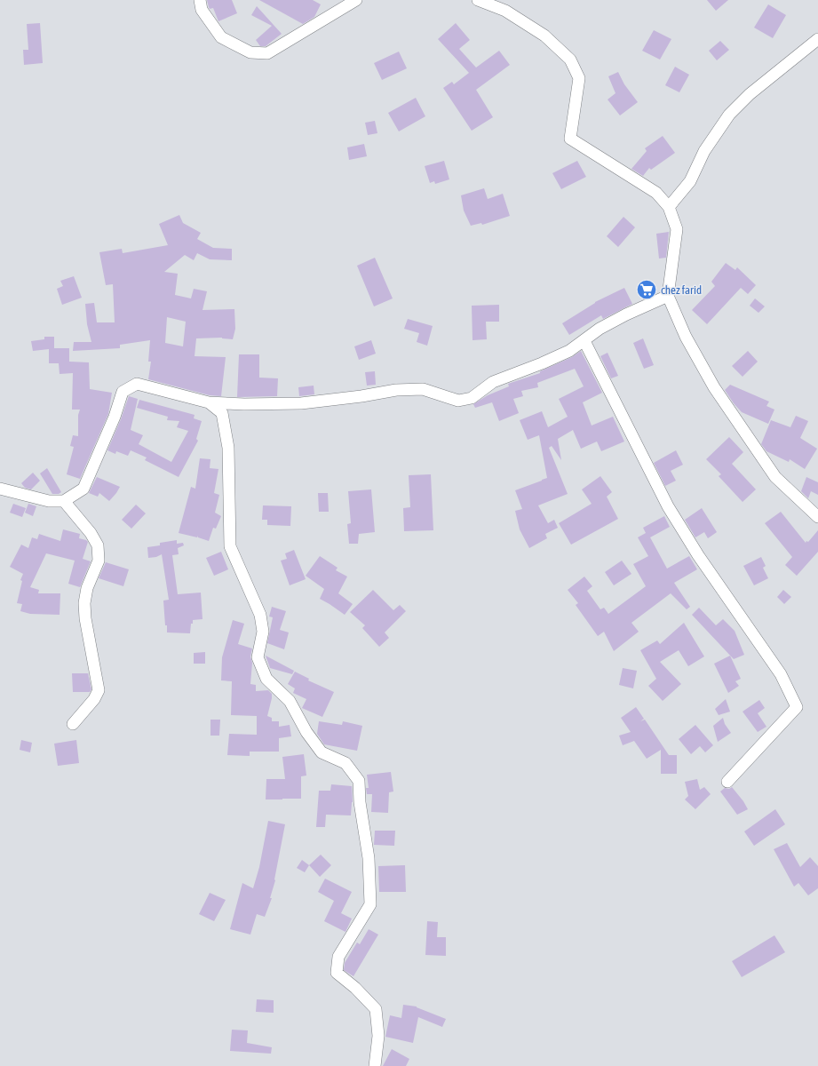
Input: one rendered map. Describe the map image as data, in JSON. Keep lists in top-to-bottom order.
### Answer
{
  "places": {
    "supermarket": ["chez farid"]
  }
}
